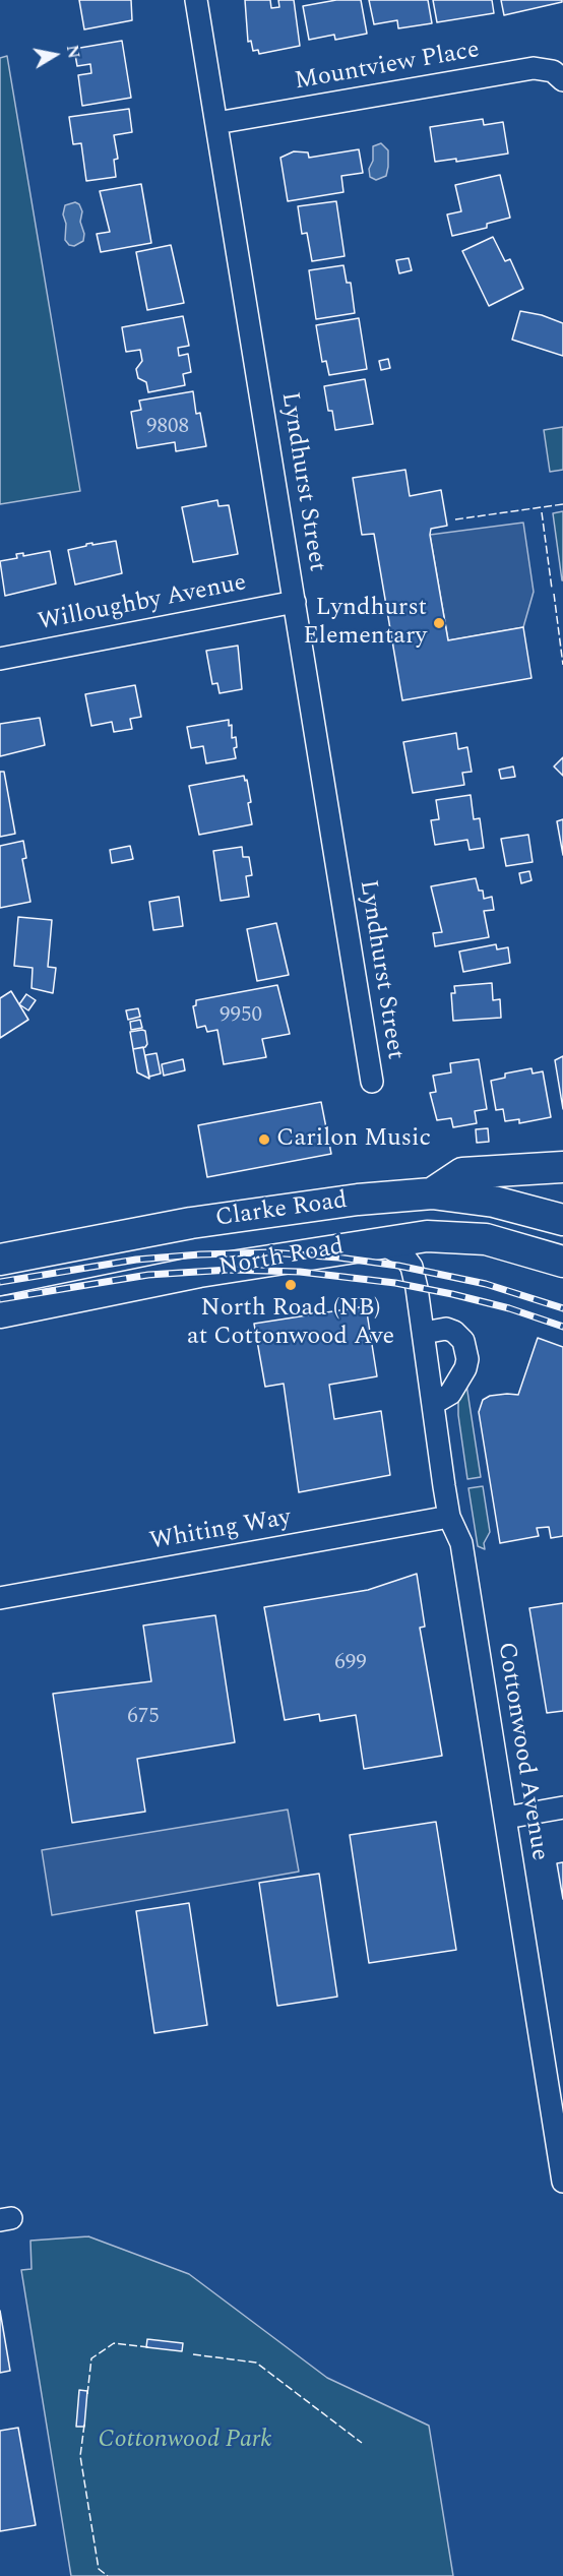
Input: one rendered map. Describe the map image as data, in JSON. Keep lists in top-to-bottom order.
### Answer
{
  "streets": {
    "main road": ["Clarke Road", "North Road"],
    "street": [
      "Mountview Place",
      "Lyndhurst Street",
      "Willoughby Avenue",
      "Whiting Way",
      "Cottonwood Avenue"
    ]
  },
  "crossings": [
    ["Mountview Place", "Lyndhurst Street"],
    ["Lyndhurst Street", "Willoughby Avenue"],
    ["North Road", "Cottonwood Avenue"],
    ["Whiting Way", "Cottonwood Avenue"]
  ],
  "parks": ["Cottonwood Park"],
  "places": ["Lyndhurst Elementary", "Carilon Music", "North Road (NB) at Cottonwood Ave"],
  "house_numbers": [
    "9808",
    "9950",
    "699",
    "675"
  ],
  "north": "right"
}
